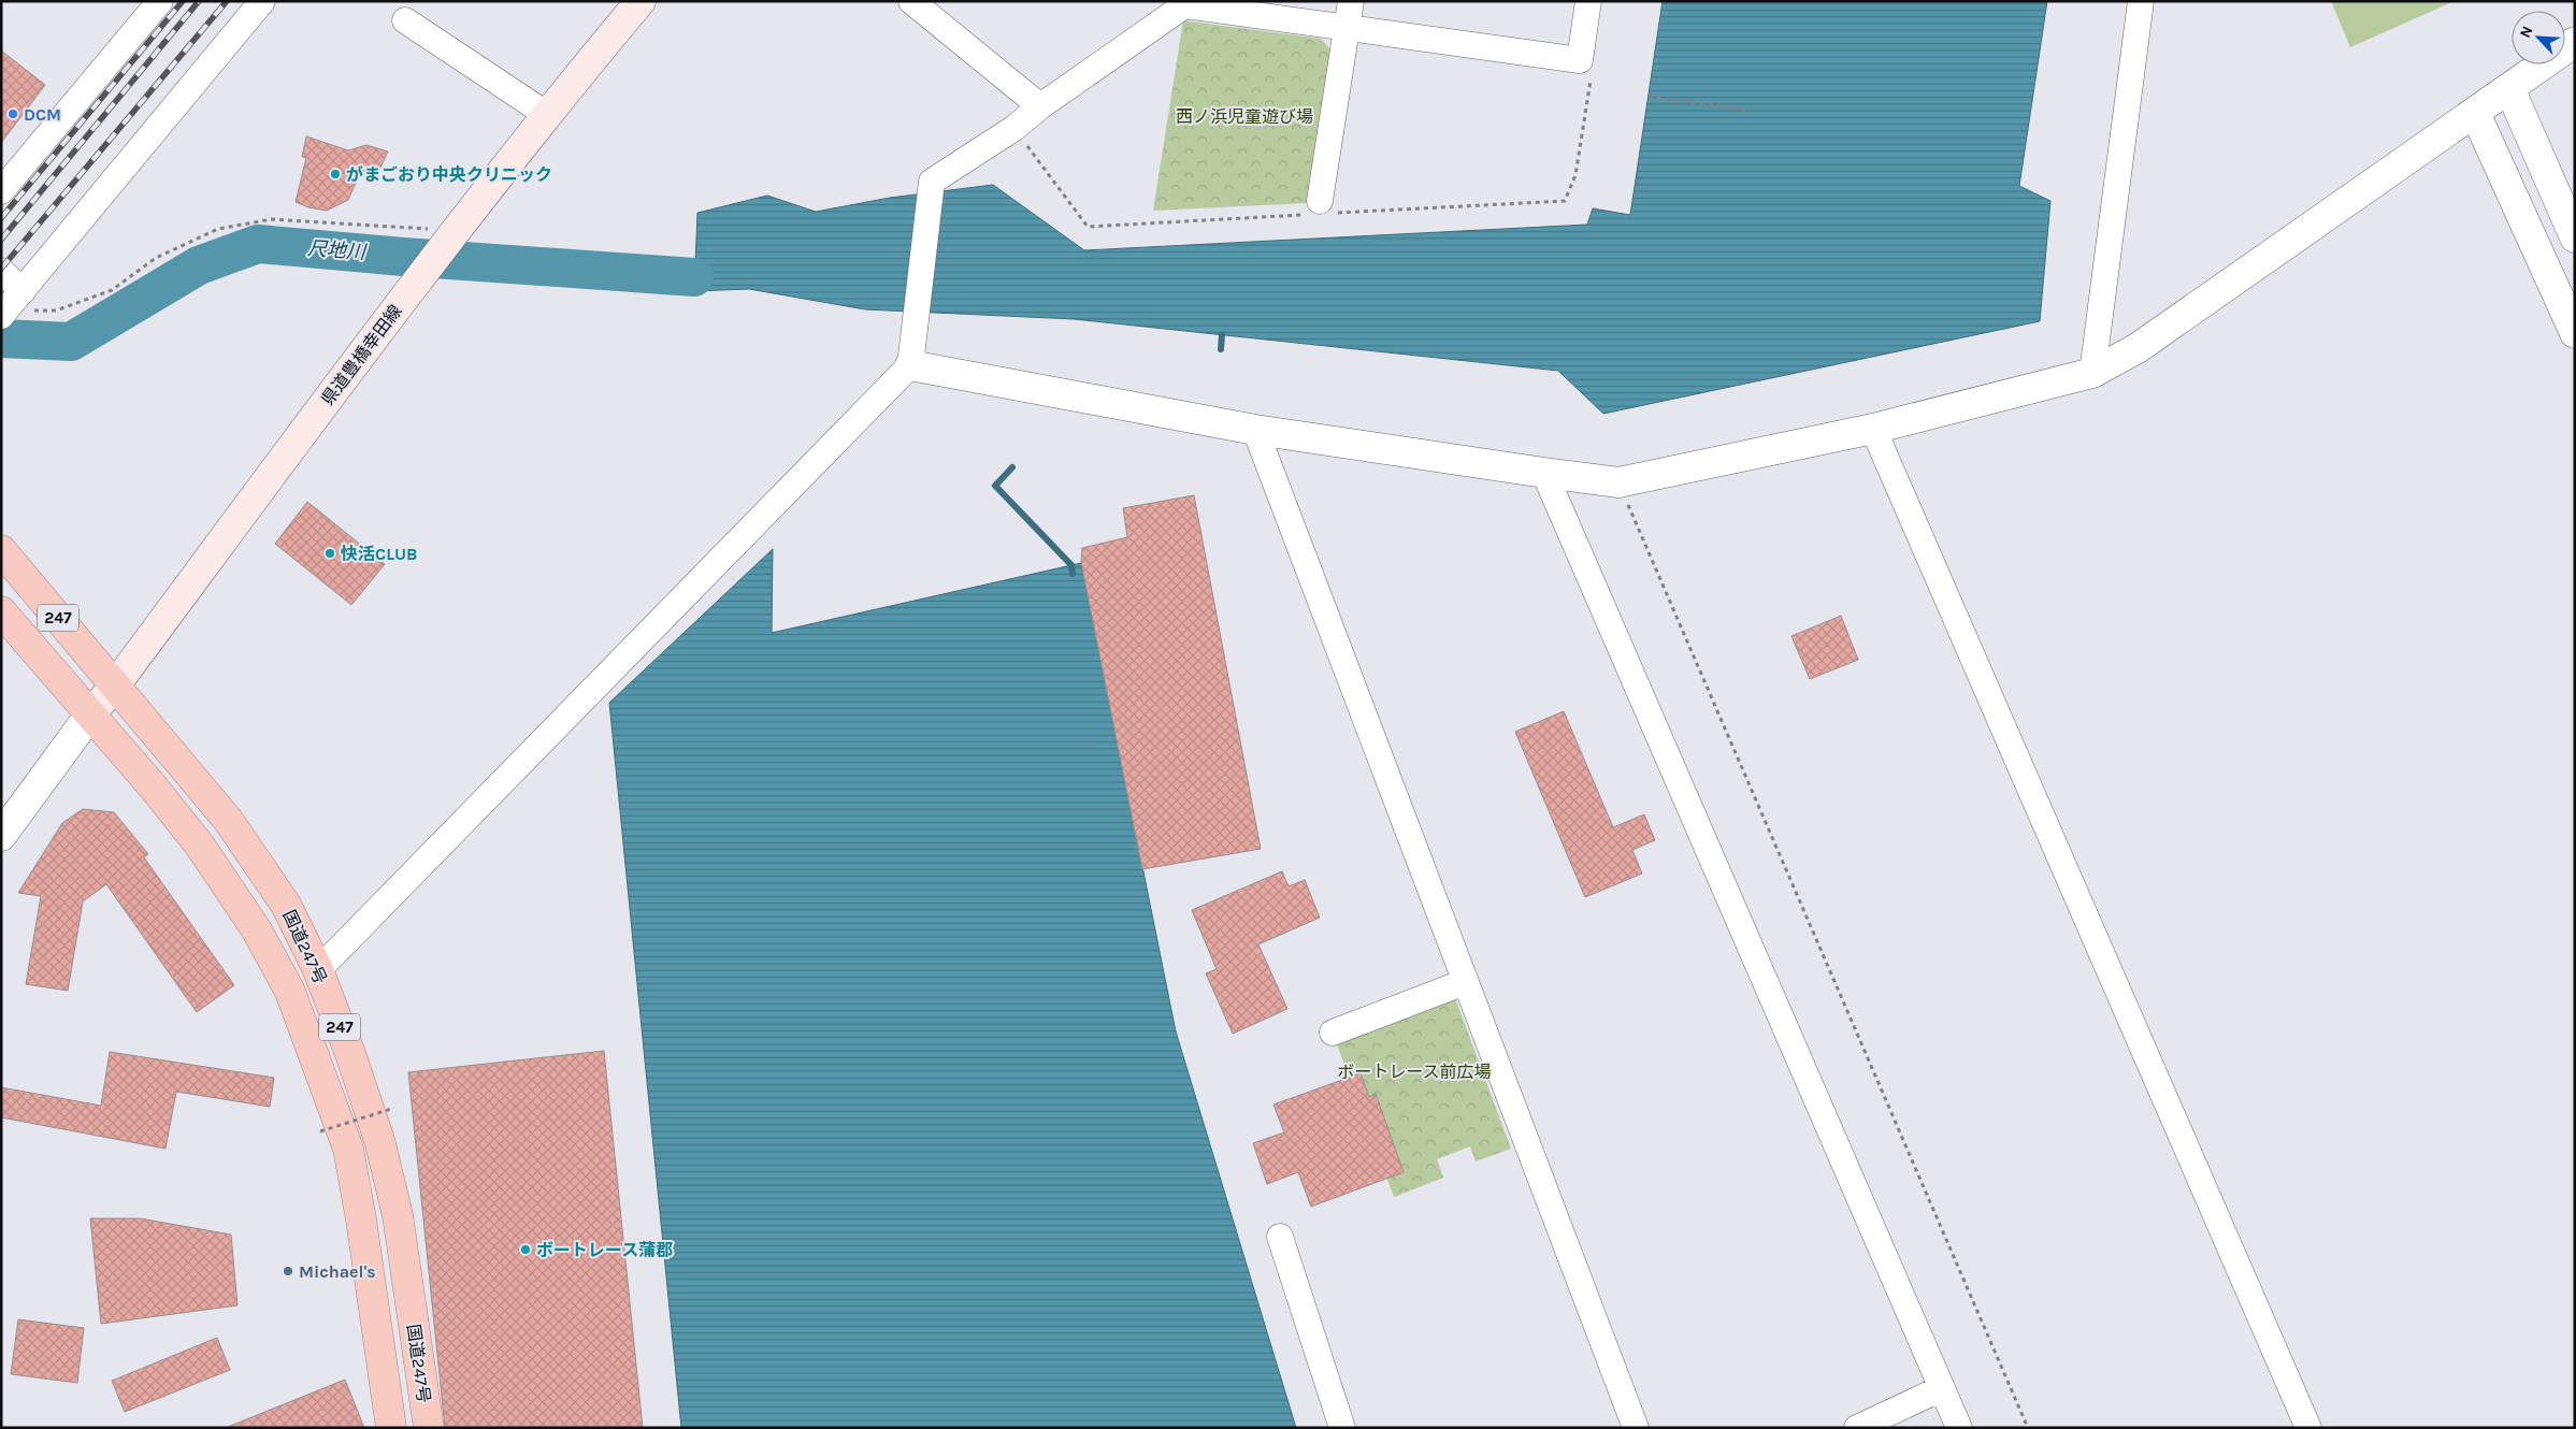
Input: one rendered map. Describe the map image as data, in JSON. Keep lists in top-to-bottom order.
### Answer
{
  "streets": {
    "highway": ["247", "国道247号"],
    "main road": ["県道豊橋幸田線"]
  },
  "crossings": [
    ["県道豊橋幸田線", "国道247号"]
  ],
  "water": ["尺地川"],
  "parks": ["西ノ浜児童遊び場", "ボートレース前広場"],
  "places": [
    "DCM",
    "がまごおり中央クリニック",
    "快活CLUB",
    "ボートレース蒲郡",
    "Michael's"
  ],
  "north": "top left"
}
